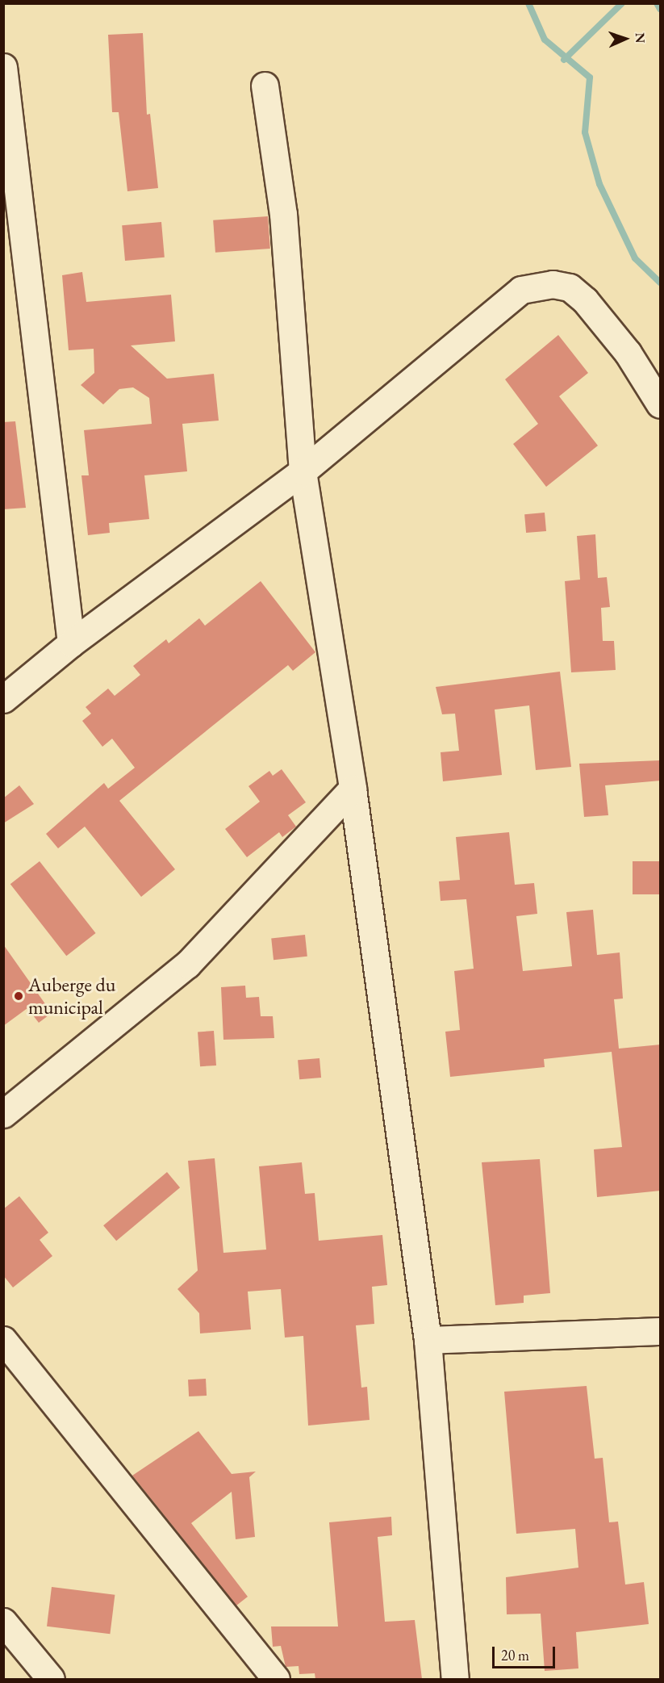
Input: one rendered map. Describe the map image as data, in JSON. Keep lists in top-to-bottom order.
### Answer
{
  "places": ["Auberge du municipal"],
  "scale_bar": "20 m",
  "north": "right"
}
